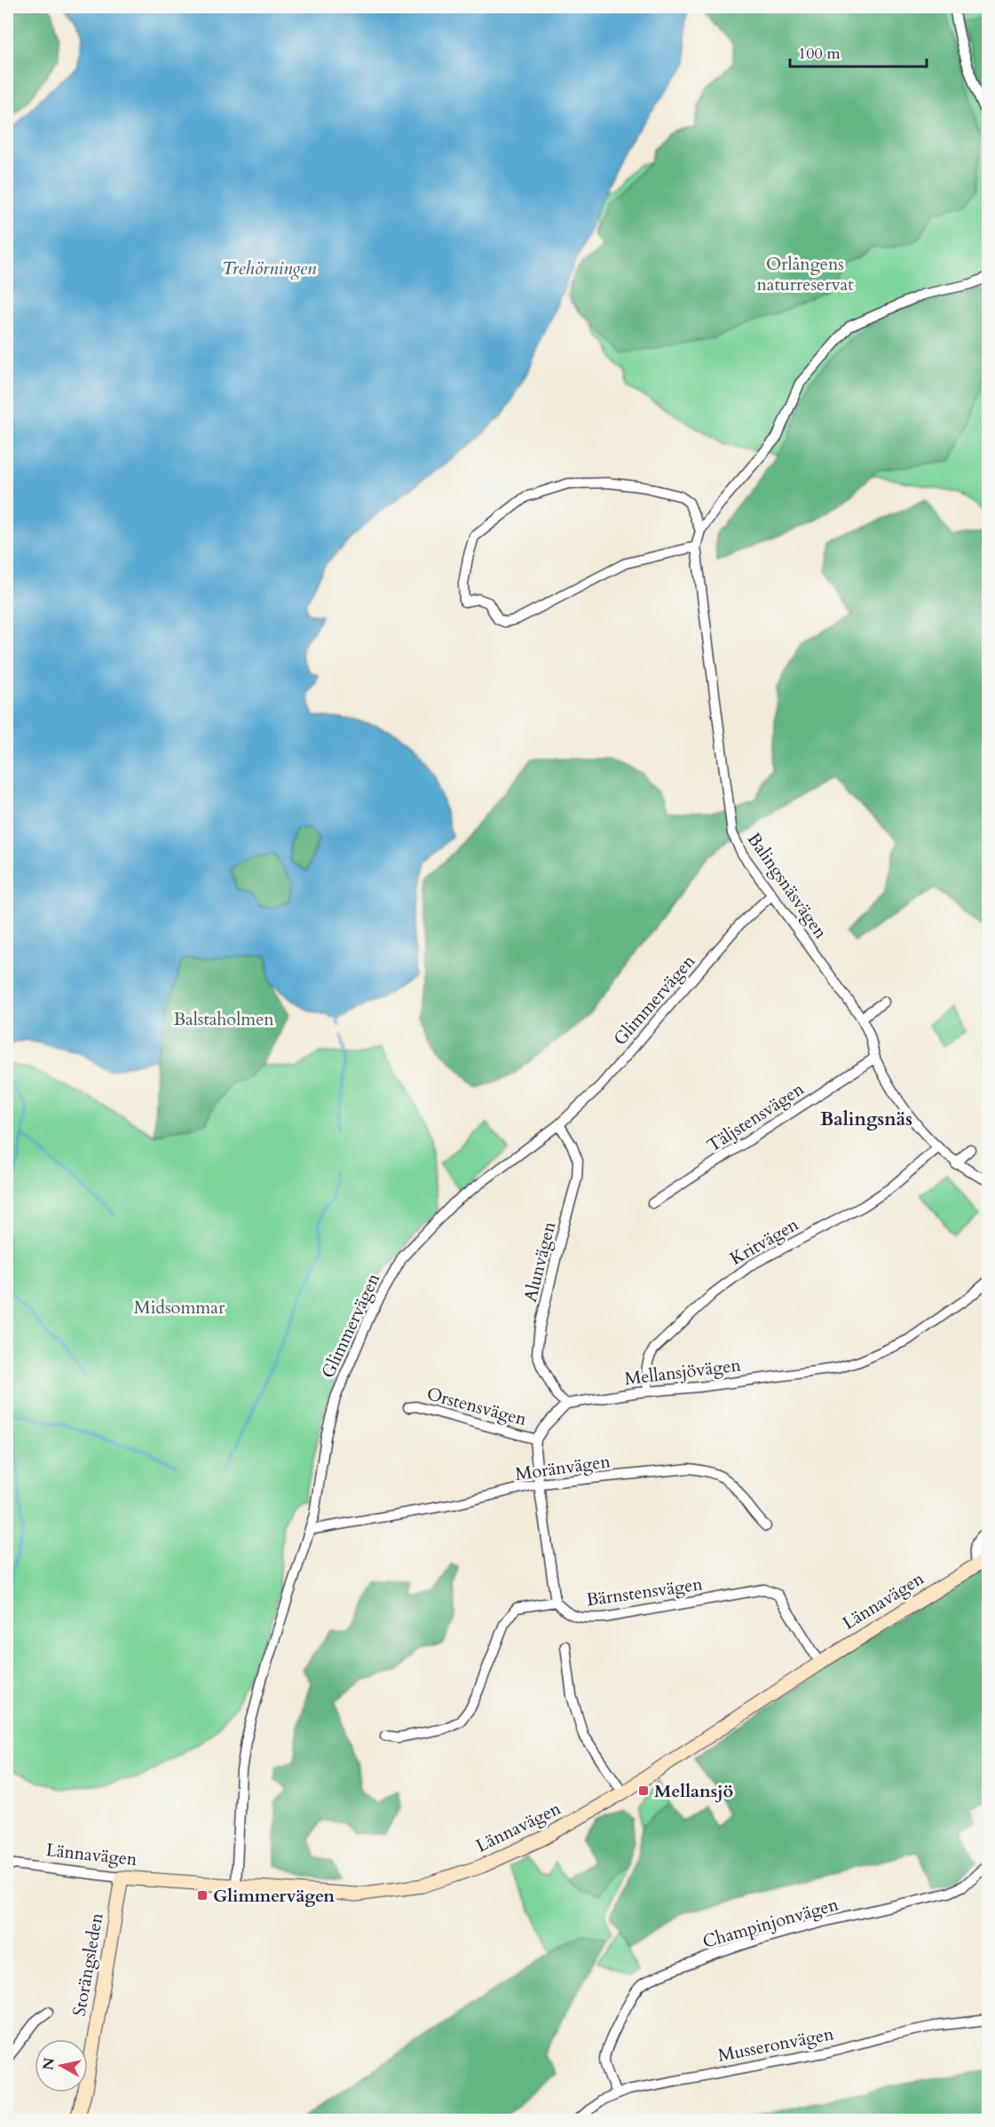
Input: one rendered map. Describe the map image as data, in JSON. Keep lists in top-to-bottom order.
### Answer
{
  "streets": {
    "main road": ["Lännavägen", "Storängsleden"],
    "street": [
      "Balingsnäsvägen",
      "Glimmervägen",
      "Täljstensvägen",
      "Kritvägen",
      "Alunvägen",
      "Mellansjövägen",
      "Orstensvägen",
      "Moränvägen",
      "Bärnstensvägen",
      "Champinjonvägen",
      "Musseronvägen"
    ]
  },
  "crossings": [
    ["Balingsnäsvägen", "Glimmervägen"],
    ["Balingsnäsvägen", "Täljstensvägen"],
    ["Balingsnäsvägen", "Kritvägen"],
    ["Glimmervägen", "Alunvägen"],
    ["Glimmervägen", "Moränvägen"],
    ["Glimmervägen", "Lännavägen"],
    ["Kritvägen", "Mellansjövägen"],
    ["Alunvägen", "Mellansjövägen"],
    ["Bärnstensvägen", "Lännavägen"],
    ["Lännavägen", "Storängsleden"],
    ["Champinjonvägen", "Musseronvägen"]
  ],
  "districts": ["Balingsnäs"],
  "water": ["Trehörningen"],
  "parks": ["Orlångens naturreservat", "Balstaholmen", "Midsommar"],
  "places": {
    "transit": ["Mellansjö", "Glimmervägen"]
  },
  "scale_bar": "100 m",
  "north": "left"
}
